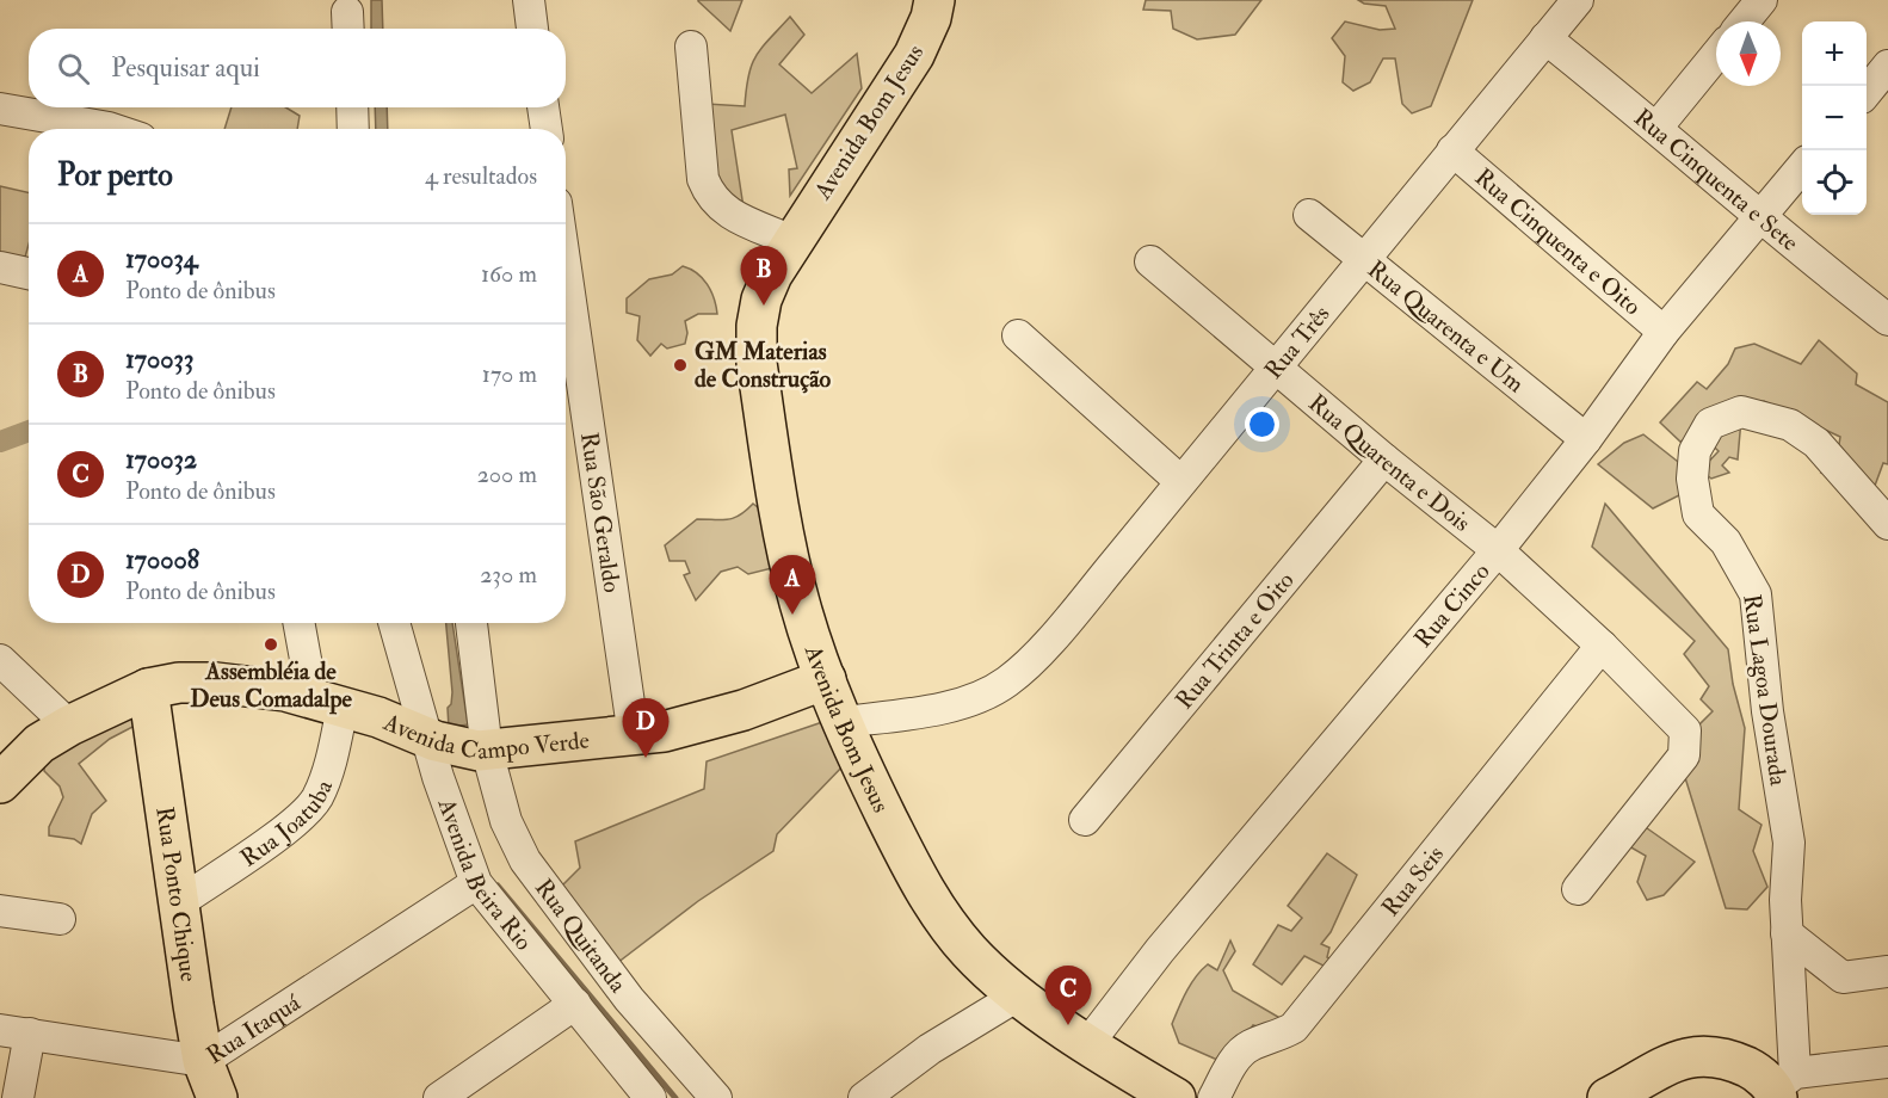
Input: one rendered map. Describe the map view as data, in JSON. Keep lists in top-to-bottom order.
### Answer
{
  "streets": {
    "main road": ["Avenida Bom Jesus", "Avenida Campo Verde", "Rua Ponto Chique"],
    "street": [
      "Rua Cinquenta e Sete",
      "Rua Cinquenta e Oito",
      "Rua Quarenta e Um",
      "Rua Três",
      "Rua Quarenta e Dois",
      "Rua São Geraldo",
      "Rua Cinco",
      "Rua Trinta e Oito",
      "Rua Lagoa Dourada",
      "Rua Joatuba",
      "Avenida Beira Rio",
      "Rua Seis",
      "Rua Quitanda",
      "Rua Itaquá"
    ]
  },
  "crossings": [
    ["Avenida Bom Jesus", "Rua Três"],
    ["Avenida Bom Jesus", "Rua Cinco"],
    ["Avenida Bom Jesus", "Avenida Campo Verde"],
    ["Rua Cinquenta e Sete", "Rua Três"],
    ["Rua Cinquenta e Sete", "Rua Cinco"],
    ["Rua Cinquenta e Oito", "Rua Três"],
    ["Rua Cinquenta e Oito", "Rua Cinco"],
    ["Rua Quarenta e Um", "Rua Três"],
    ["Rua Quarenta e Um", "Rua Cinco"],
    ["Rua Três", "Rua Quarenta e Dois"],
    ["Rua Quarenta e Dois", "Rua Cinco"],
    ["Rua Quarenta e Dois", "Rua Trinta e Oito"],
    ["Rua Quarenta e Dois", "Rua Seis"],
    ["Rua São Geraldo", "Avenida Campo Verde"],
    ["Avenida Campo Verde", "Rua Joatuba"],
    ["Avenida Campo Verde", "Avenida Beira Rio"],
    ["Avenida Campo Verde", "Rua Ponto Chique"],
    ["Avenida Campo Verde", "Rua Quitanda"],
    ["Rua Joatuba", "Rua Ponto Chique"],
    ["Avenida Beira Rio", "Rua Itaquá"],
    ["Rua Ponto Chique", "Rua Itaquá"]
  ],
  "places": ["GM Materias de Construção", "Assembléia de Deus Comadalpe"],
  "north": "bottom",
  "page": {
    "map_buttons": ["+", "−"],
    "search": "Pesquisar aqui",
    "heading": ["Por perto", "4 resultados"],
    "list": [
      {
        "mark": "A",
        "name": "170034",
        "note": "Ponto de ônibus",
        "value": "160 m"
      },
      {
        "mark": "B",
        "name": "170033",
        "note": "Ponto de ônibus",
        "value": "170 m"
      },
      {
        "mark": "C",
        "name": "170032",
        "note": "Ponto de ônibus",
        "value": "200 m"
      },
      {
        "mark": "D",
        "name": "170008",
        "note": "Ponto de ônibus",
        "value": "230 m"
      }
    ],
    "pins": [
      "B",
      "A",
      "D",
      "C"
    ]
  }
}
